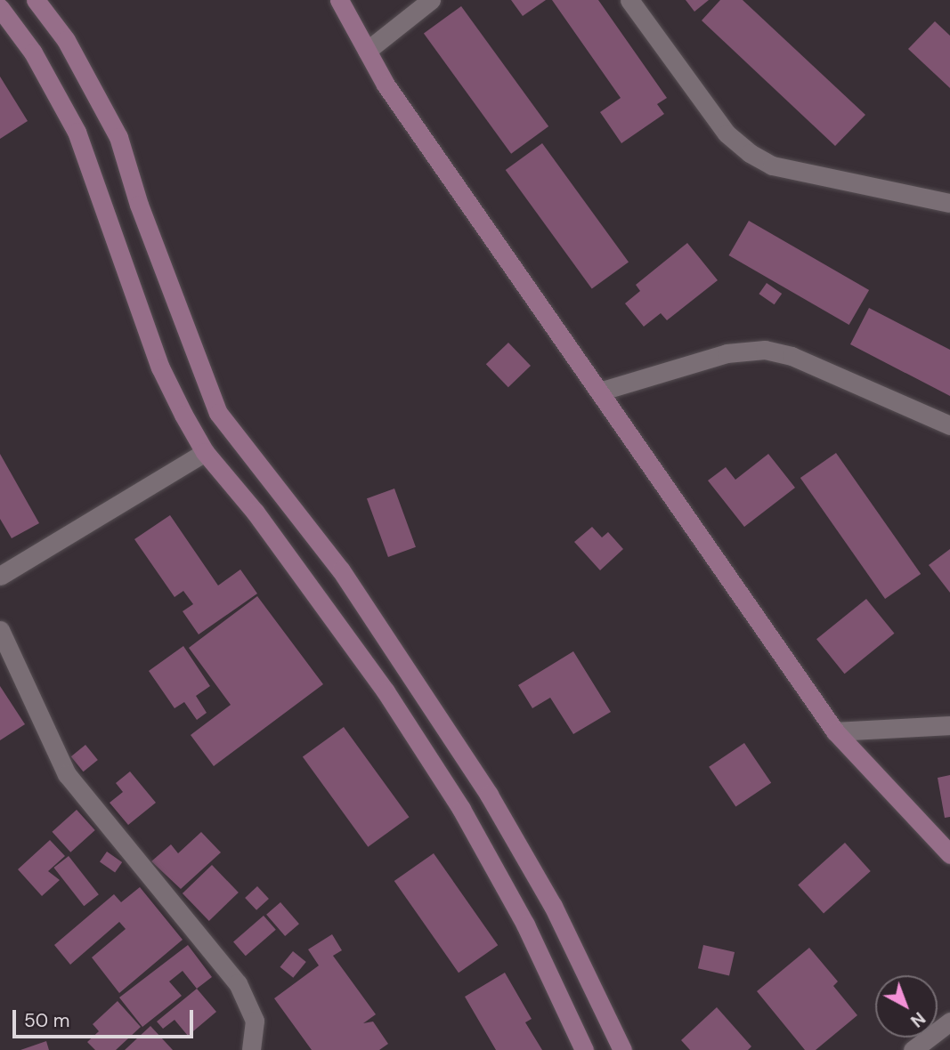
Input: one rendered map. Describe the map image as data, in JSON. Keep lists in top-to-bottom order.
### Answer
{
  "scale_bar": "50 m",
  "north": "bottom right"
}
